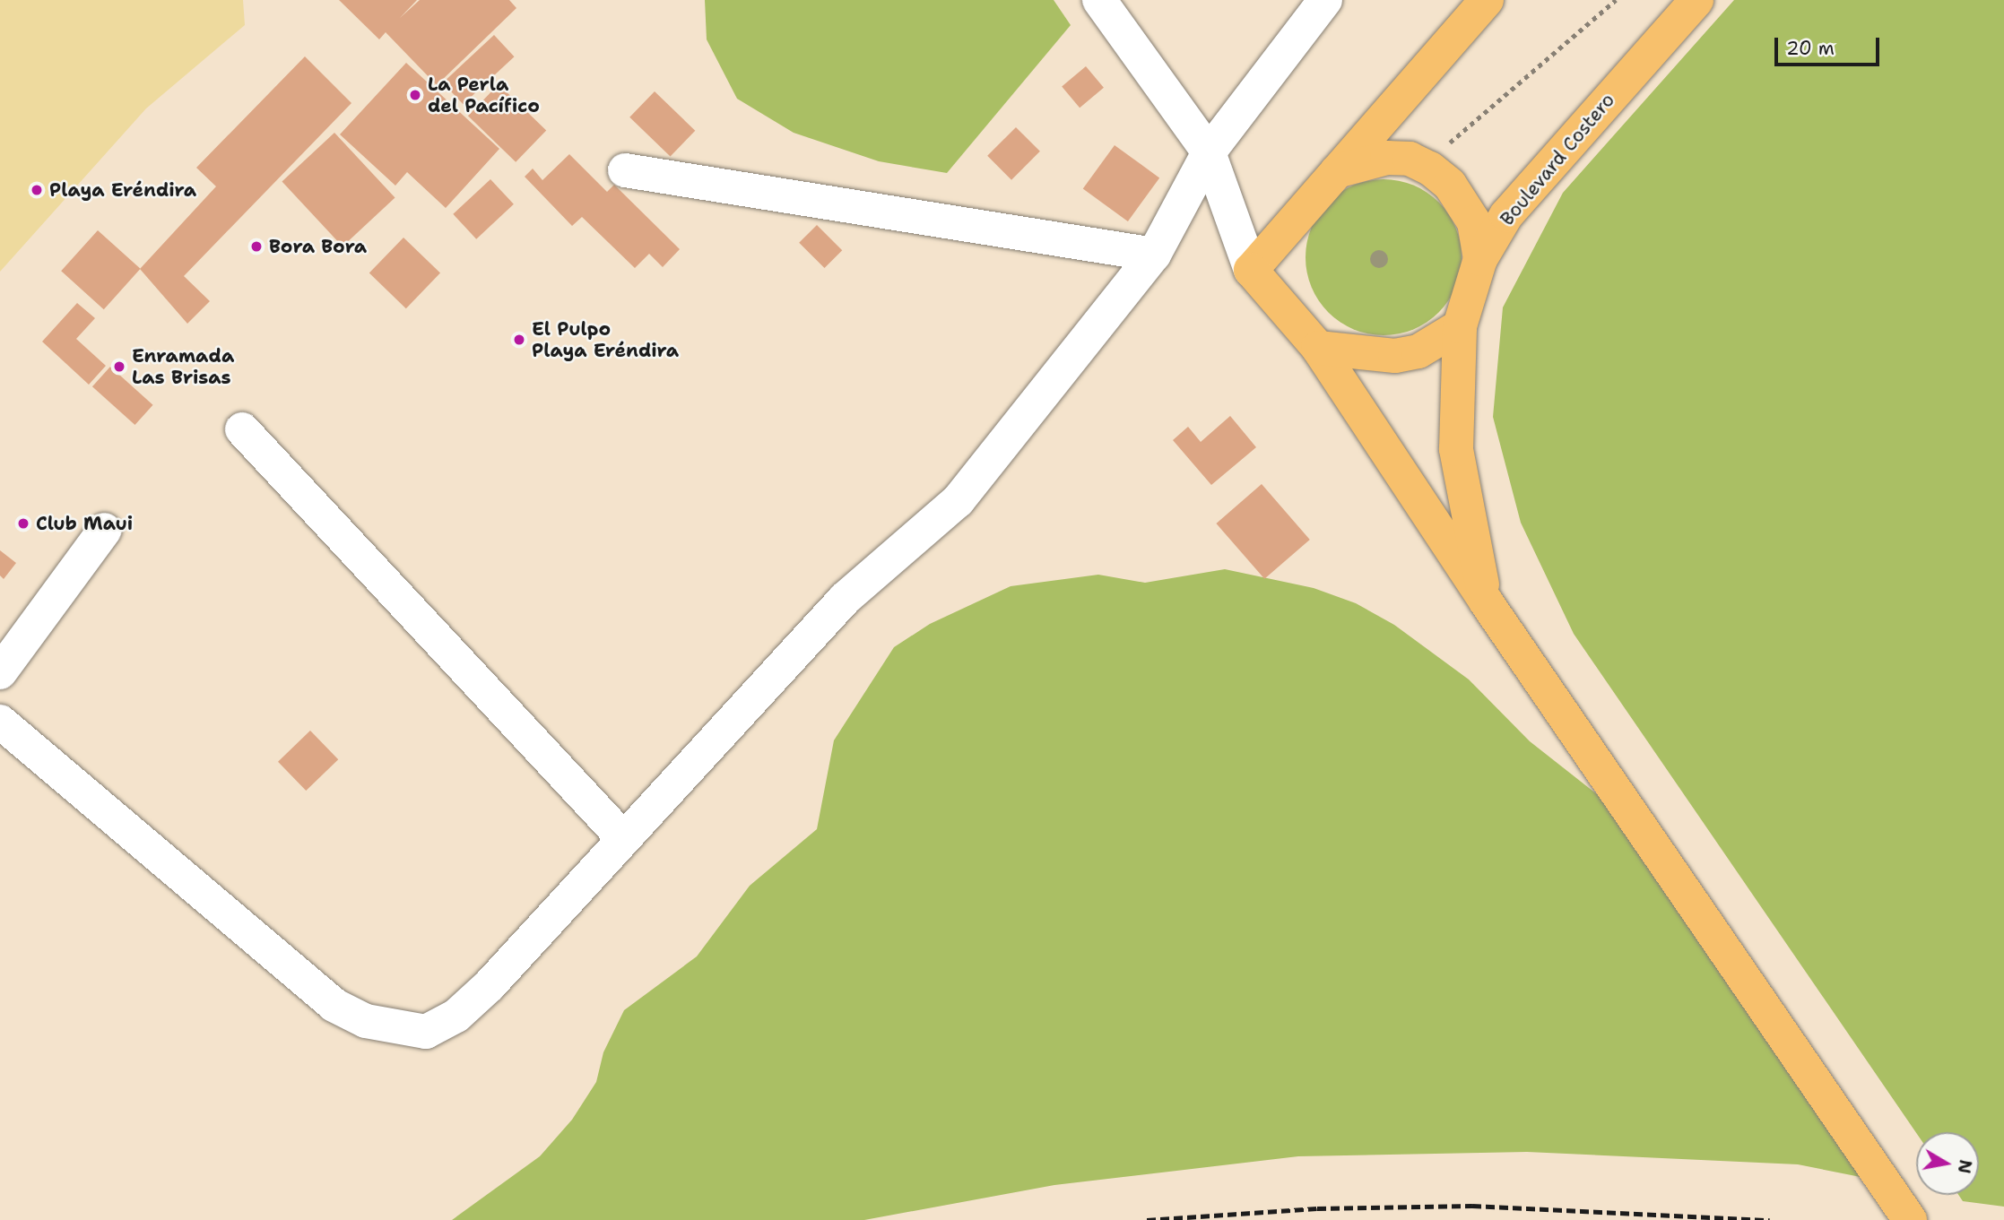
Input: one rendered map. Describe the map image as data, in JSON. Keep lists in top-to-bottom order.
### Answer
{
  "streets": {
    "main road": ["Boulevard Costero"]
  },
  "places": [
    "La Perla del Pacífico",
    "Playa Eréndira",
    "Bora Bora",
    "El Pulpo Playa Eréndira",
    "Enramada Las Brisas",
    "Club Maui"
  ],
  "scale_bar": "20 m",
  "north": "right"
}
